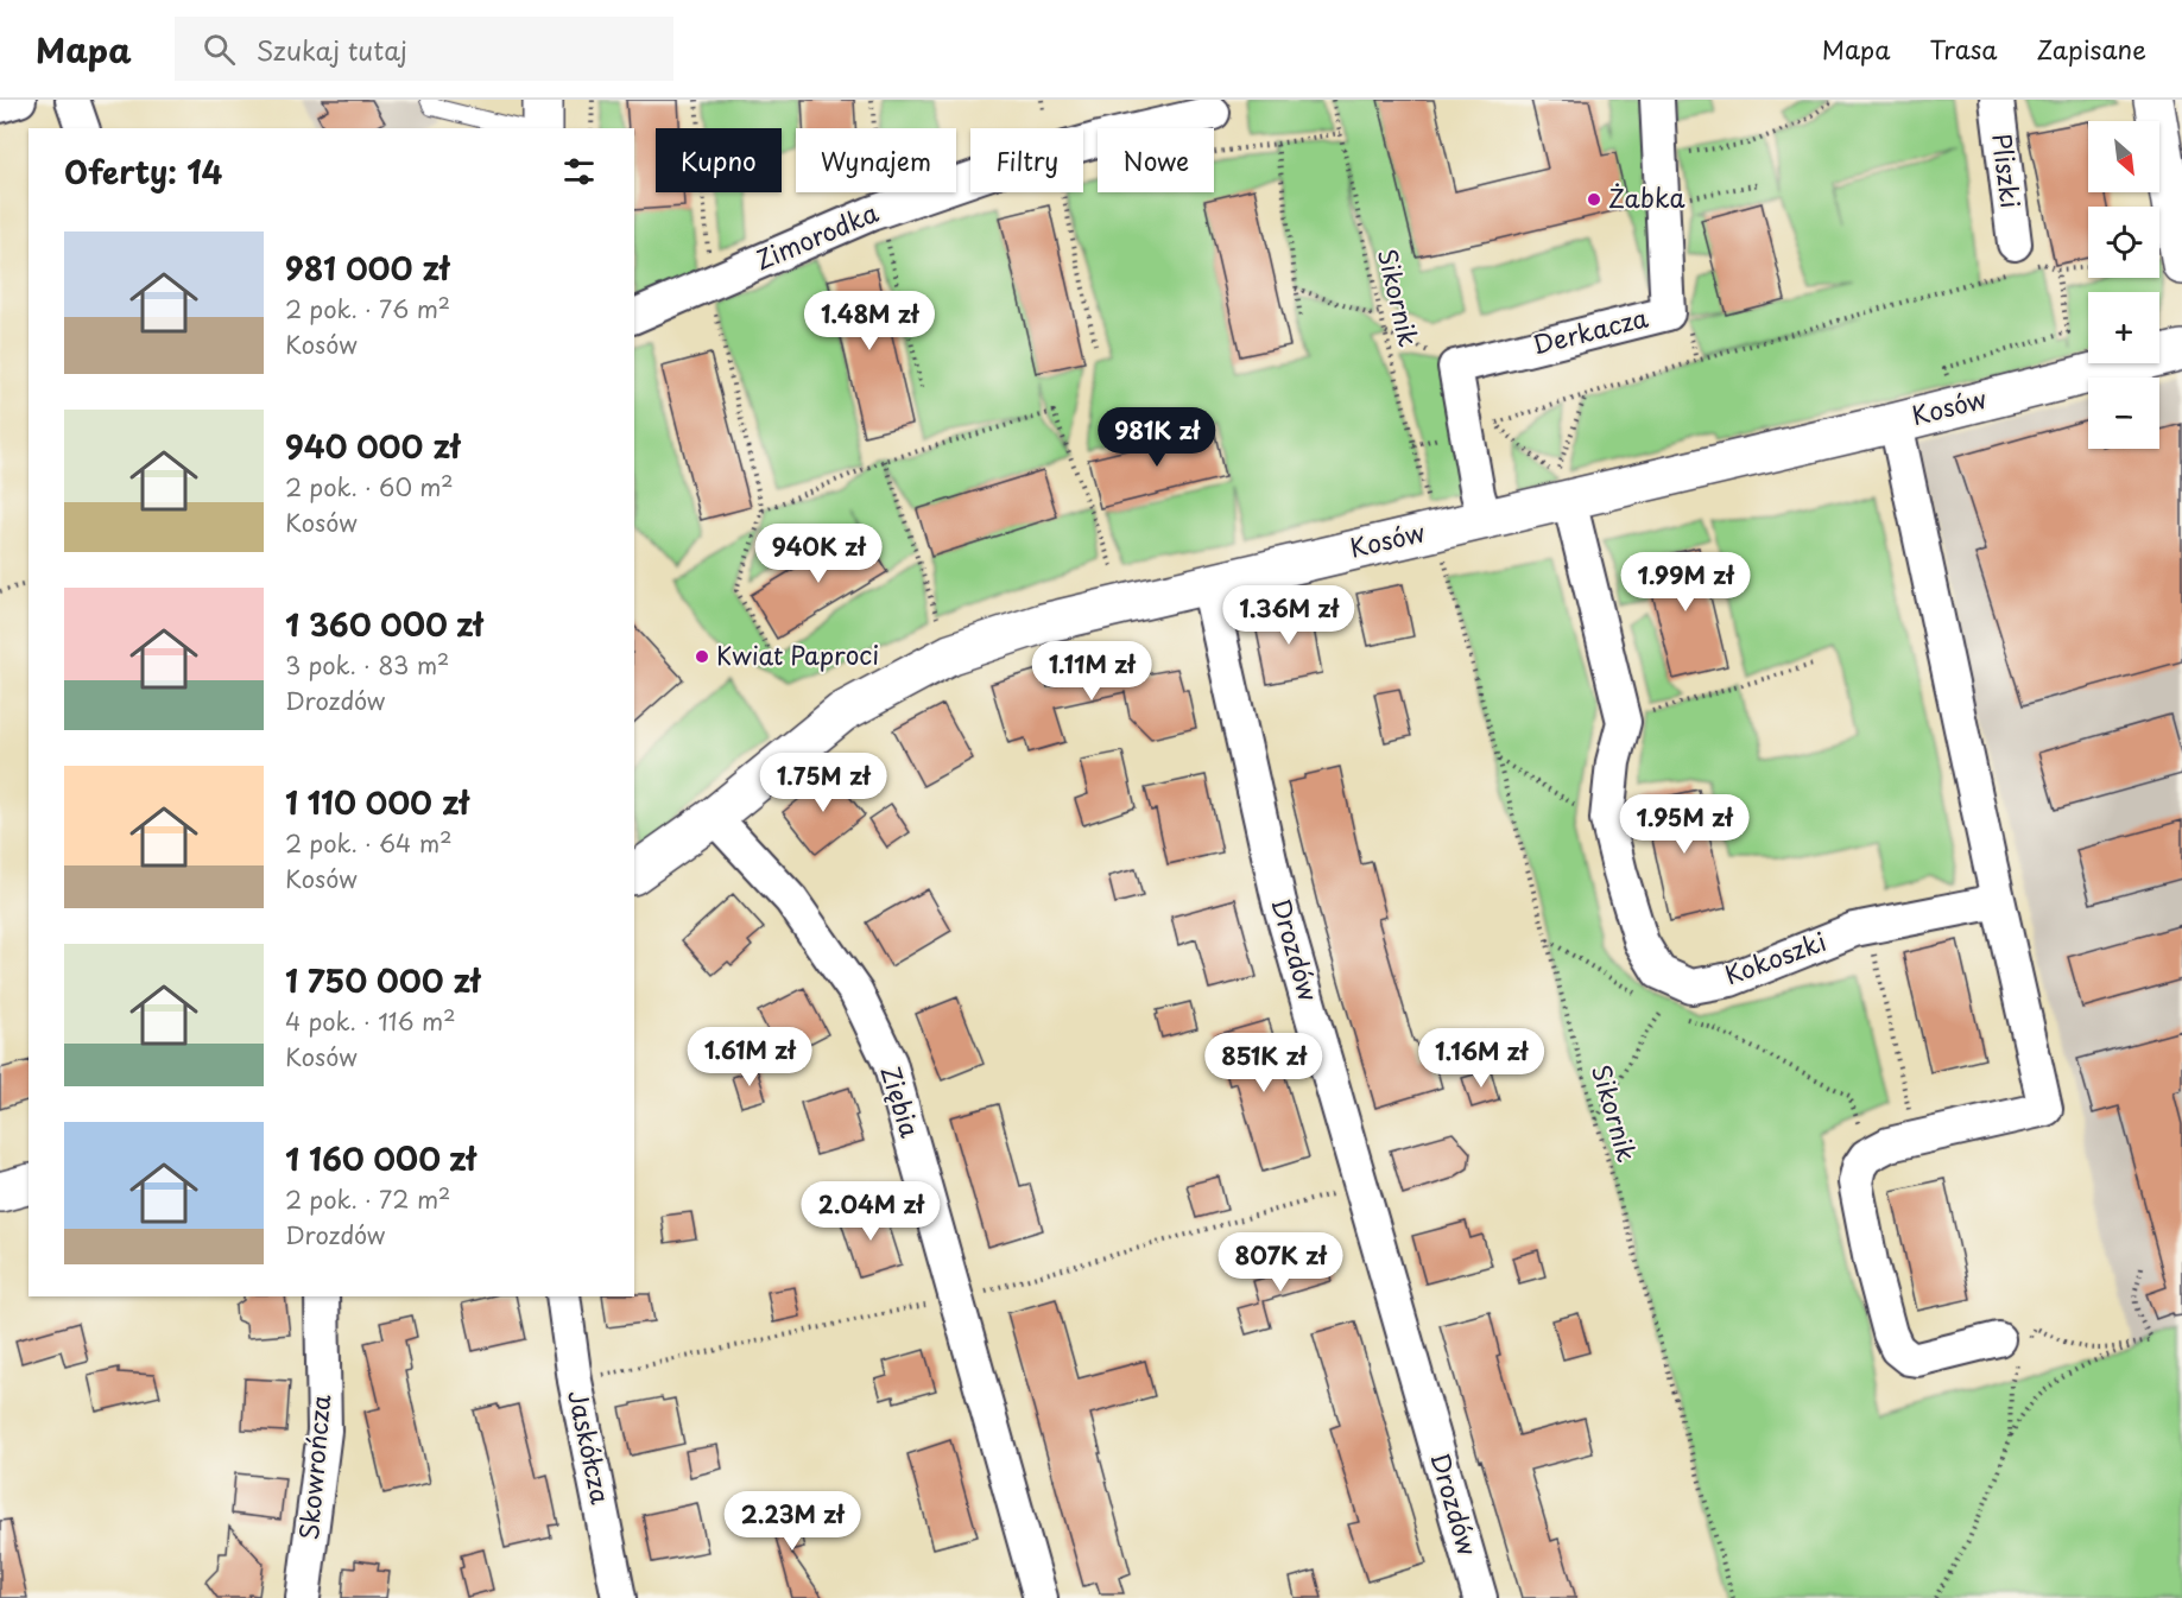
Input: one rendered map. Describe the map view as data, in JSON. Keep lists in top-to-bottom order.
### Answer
{
  "streets": {
    "street": [
      "Pliszki",
      "Zimorodka",
      "Derkacza",
      "Kosów",
      "Drozdów",
      "Kokoszki",
      "Ziębia",
      "Jaskółcza",
      "Skowrończa"
    ],
    "path": ["Sikornik"]
  },
  "crossings": [
    ["Derkacza", "Kosów"],
    ["Kosów", "Drozdów"],
    ["Kosów", "Kokoszki"],
    ["Kosów", "Ziębia"]
  ],
  "places": ["Żabka", "Kwiat Paproci"],
  "north": "bottom right",
  "page": {
    "header": "Mapa",
    "search": "Szukaj tutaj",
    "nav": ["Mapa", "Trasa", "Zapisane"],
    "map_buttons": ["+", "−"],
    "chip": [
      "Kupno",
      "Wynajem",
      "Filtry",
      "Nowe"
    ],
    "heading": "Oferty: 14",
    "list": [
      {
        "name": "981 000 zł",
        "note": "2 pok. · 76 m² · Kosów"
      },
      {
        "name": "940 000 zł",
        "note": "2 pok. · 60 m² · Kosów"
      },
      {
        "name": "1 360 000 zł",
        "note": "3 pok. · 83 m² · Drozdów"
      },
      {
        "name": "1 110 000 zł",
        "note": "2 pok. · 64 m² · Kosów"
      },
      {
        "name": "1 750 000 zł",
        "note": "4 pok. · 116 m² · Kosów"
      },
      {
        "name": "1 160 000 zł",
        "note": "2 pok. · 72 m² · Drozdów"
      }
    ],
    "price": [
      "1.48M zł",
      "981K zł",
      "940K zł",
      "1.99M zł",
      "1.36M zł",
      "1.11M zł",
      "1.75M zł",
      "1.95M zł",
      "1.61M zł",
      "1.16M zł",
      "851K zł",
      "2.04M zł",
      "807K zł",
      "2.23M zł"
    ]
  }
}
